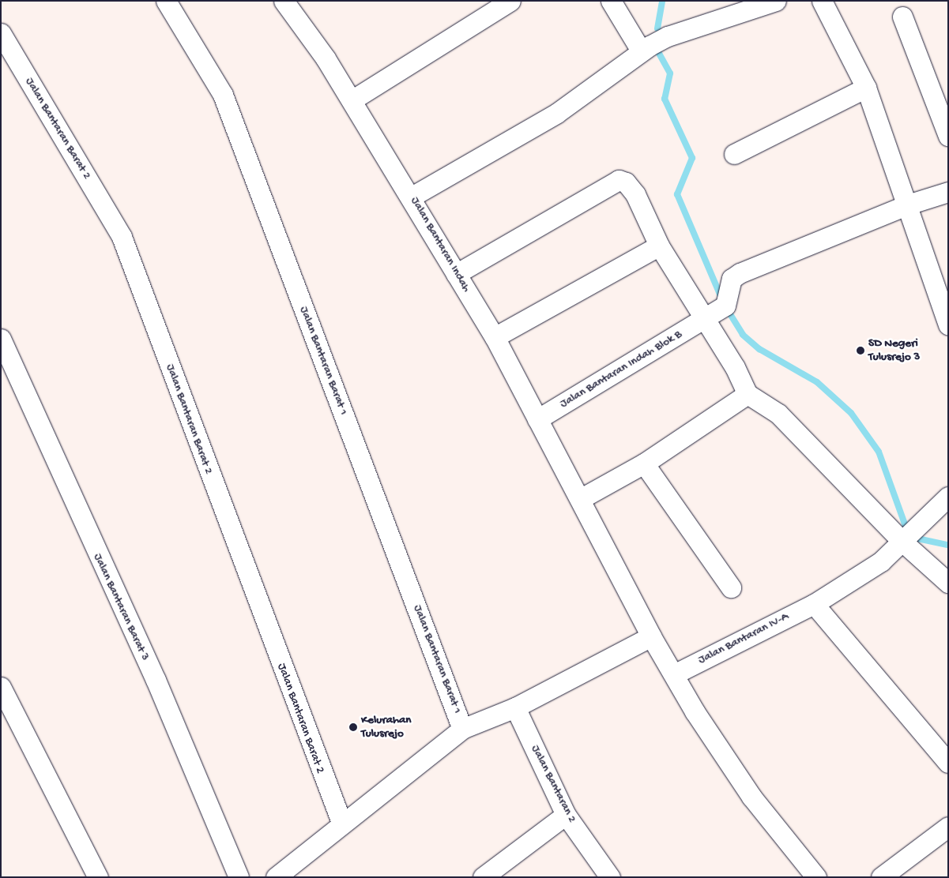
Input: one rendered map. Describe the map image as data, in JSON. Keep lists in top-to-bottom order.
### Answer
{
  "streets": {
    "street": [
      "Jalan Bantaran Barat 2",
      "Jalan Bantaran Indah",
      "Jalan Bantaran Barat 1",
      "Jalan Bantaran Indah Blok B",
      "Jalan Bantaran Barat 3",
      "Jalan Bantaran IV-A",
      "Jalan Bantaran 2"
    ]
  },
  "crossings": [
    ["Jalan Bantaran Indah", "Jalan Bantaran Indah Blok B"],
    ["Jalan Bantaran Indah", "Jalan Bantaran IV-A"]
  ],
  "places": ["SD Negeri Tulusrejo 3", "Kelurahan Tulusrejo"]
}
